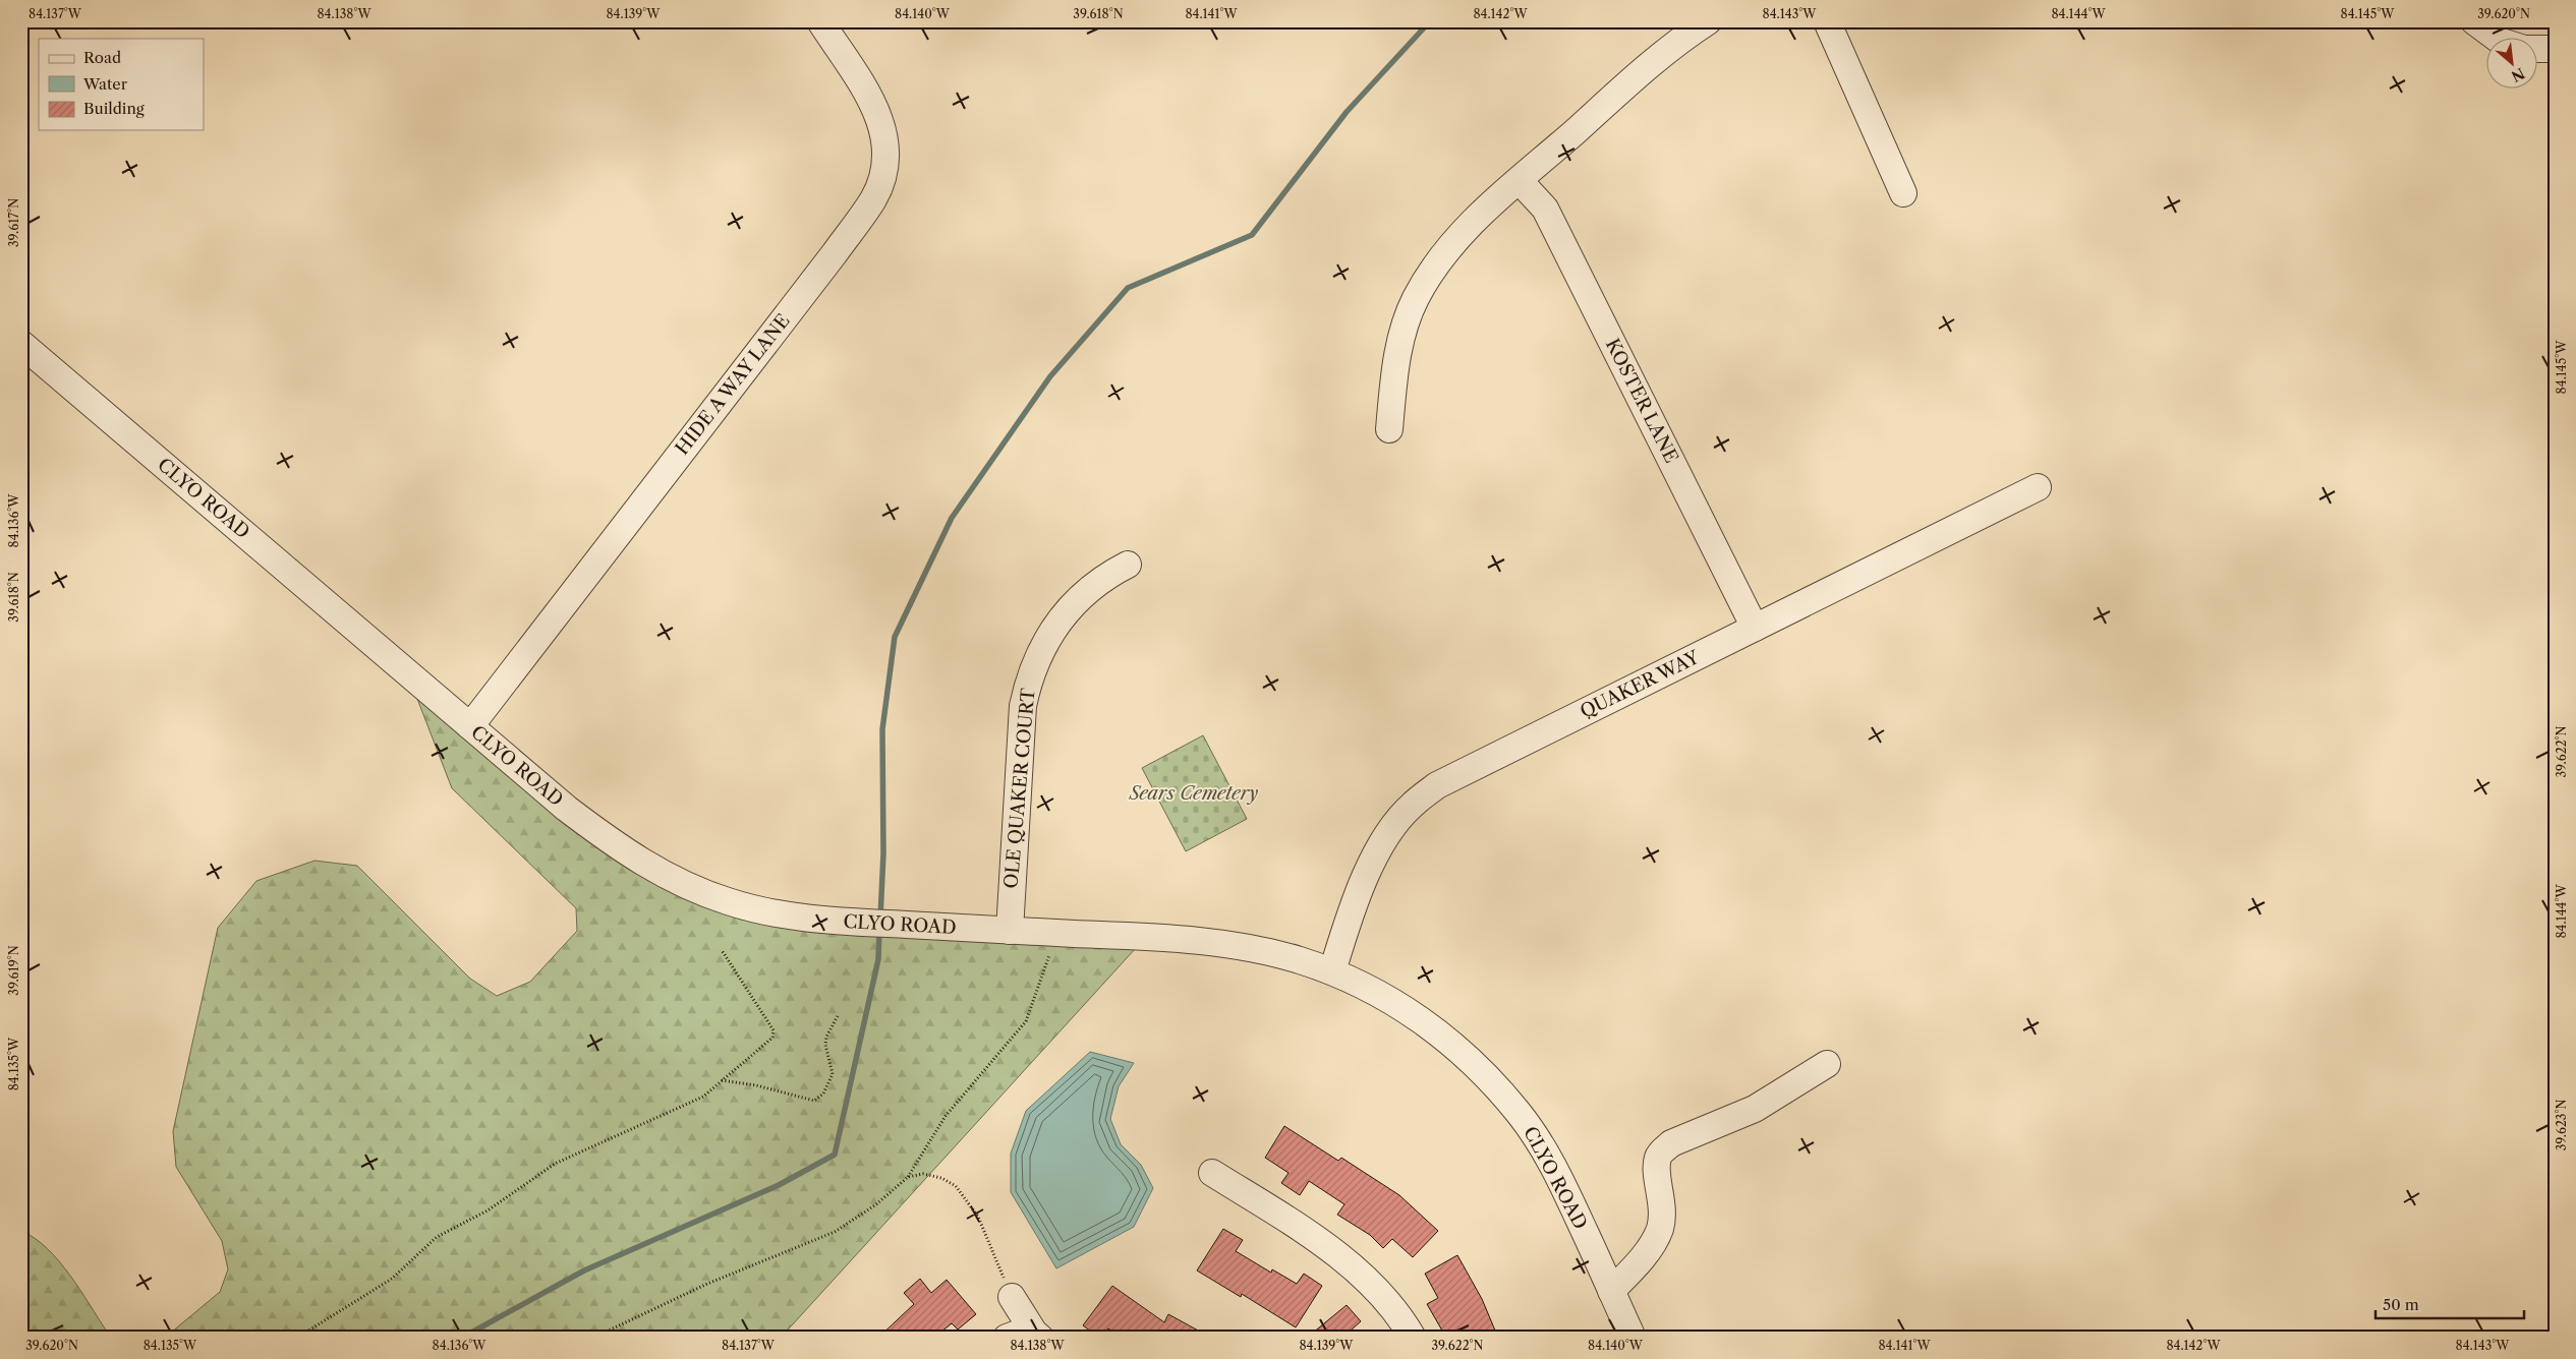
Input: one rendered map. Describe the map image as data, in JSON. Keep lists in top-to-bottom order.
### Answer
{
  "streets": {
    "street": [
      "HIDE A WAY LANE",
      "KOSTER LANE",
      "CLYO ROAD",
      "QUAKER WAY",
      "OLE QUAKER COURT"
    ]
  },
  "crossings": [
    ["HIDE A WAY LANE", "CLYO ROAD"],
    ["KOSTER LANE", "QUAKER WAY"],
    ["CLYO ROAD", "QUAKER WAY"],
    ["CLYO ROAD", "OLE QUAKER COURT"]
  ],
  "parks": ["Sears Cemetery"],
  "legend": ["Road", "Water", "Building"],
  "scale_bar": "50 m",
  "north": "bottom right",
  "coordinates": [
    "84.137°W",
    "84.138°W",
    "84.139°W",
    "84.140°W",
    "39.618°N",
    "84.141°W",
    "84.142°W",
    "84.143°W",
    "84.144°W",
    "84.145°W",
    "39.620°N",
    "39.617°N",
    "84.136°W",
    "39.622°N",
    "39.619°N",
    "84.135°W",
    "39.623°N"
  ]
}
